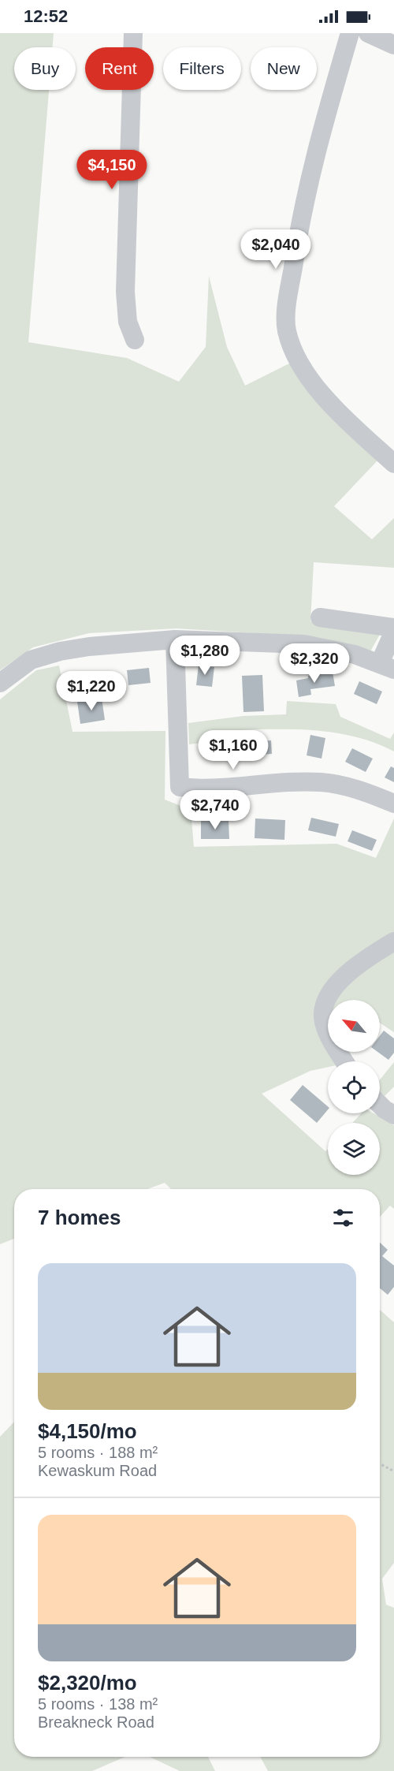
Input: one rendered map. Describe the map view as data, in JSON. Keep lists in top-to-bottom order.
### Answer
{
  "north": "top left",
  "page": {
    "status": "12:52",
    "chip": [
      "Buy",
      "Rent",
      "Filters",
      "New"
    ],
    "price": [
      "$4,150",
      "$2,040",
      "$1,280",
      "$2,320",
      "$1,220",
      "$1,160",
      "$2,740"
    ],
    "heading": "7 homes",
    "list": [
      {
        "name": "$4,150/mo",
        "note": "5 rooms · 188 m² · Kewaskum Road"
      },
      {
        "name": "$2,320/mo",
        "note": "5 rooms · 138 m² · Breakneck Road"
      }
    ]
  }
}
